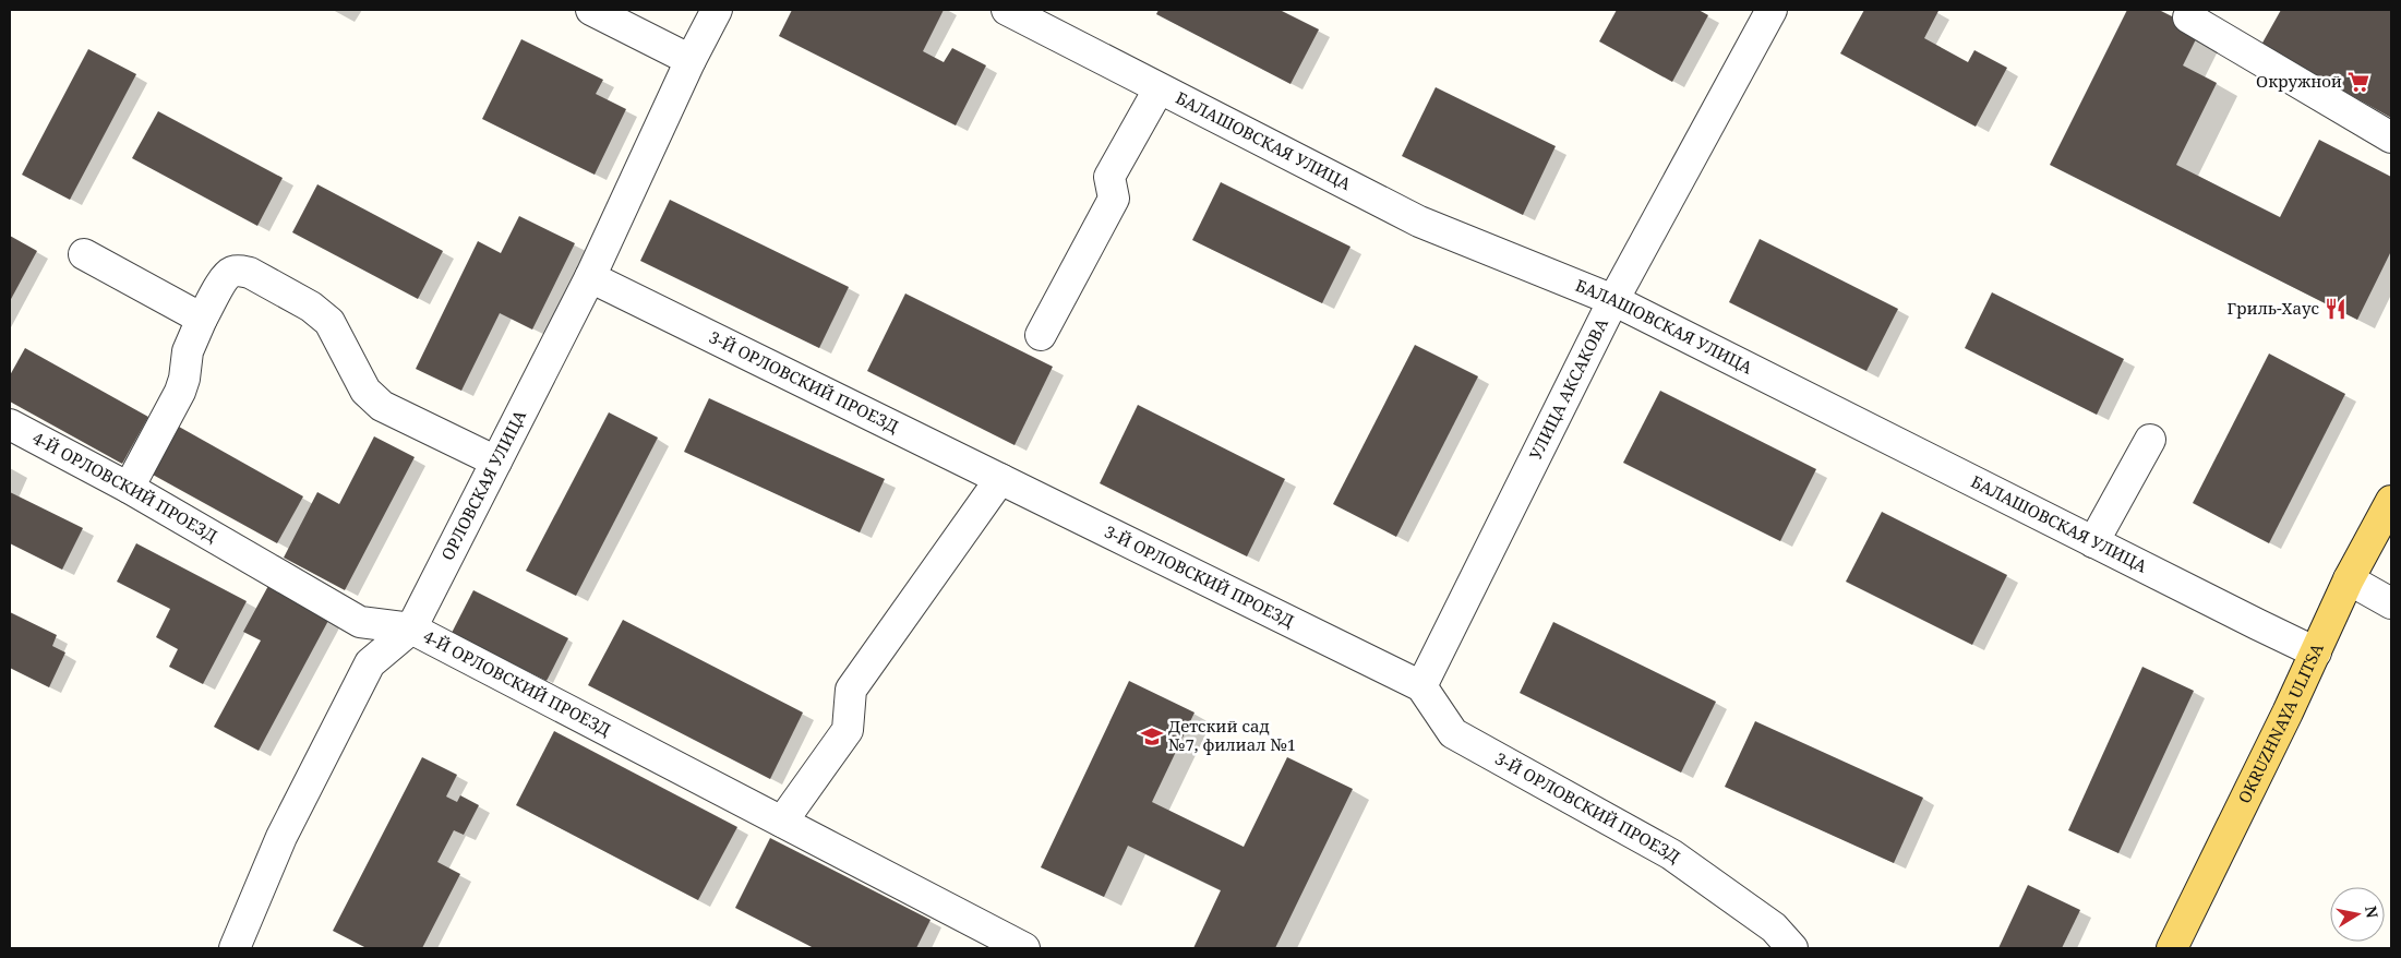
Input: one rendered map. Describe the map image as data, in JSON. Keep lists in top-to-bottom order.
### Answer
{
  "streets": {
    "main road": ["OKRUZHNAYA ULITSA"],
    "street": [
      "БАЛАШОВСКАЯ УЛИЦА",
      "3-Й ОРЛОВСКИЙ ПРОЕЗД",
      "УЛИЦА АКСАКОВА",
      "ОРЛОВСКАЯ УЛИЦА",
      "4-Й ОРЛОВСКИЙ ПРОЕЗД"
    ]
  },
  "crossings": [
    ["БАЛАШОВСКАЯ УЛИЦА", "УЛИЦА АКСАКОВА"],
    ["БАЛАШОВСКАЯ УЛИЦА", "OKRUZHNAYA ULITSA"],
    ["3-Й ОРЛОВСКИЙ ПРОЕЗД", "УЛИЦА АКСАКОВА"],
    ["3-Й ОРЛОВСКИЙ ПРОЕЗД", "ОРЛОВСКАЯ УЛИЦА"],
    ["ОРЛОВСКАЯ УЛИЦА", "4-Й ОРЛОВСКИЙ ПРОЕЗД"]
  ],
  "places": {
    "supermarket": ["Окружной"],
    "restaurant": ["Гриль-Хаус"],
    "school or university": ["Детский сад №7, филиал №1"]
  },
  "north": "right"
}
